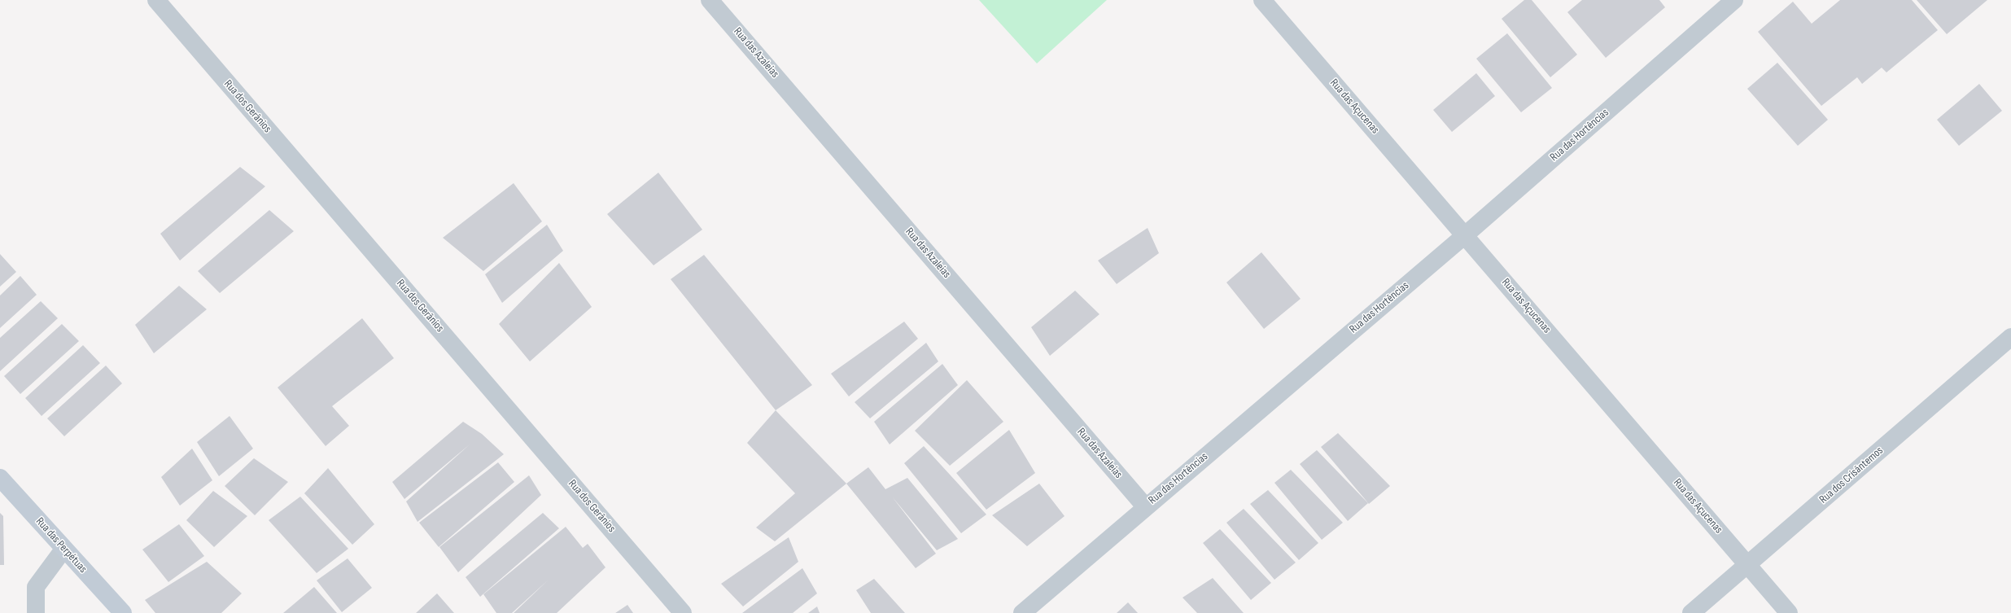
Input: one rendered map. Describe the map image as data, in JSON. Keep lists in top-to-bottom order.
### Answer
{
  "streets": {
    "street": [
      "Rua das Azaleias",
      "Rua dos Gerânios",
      "Rua das Açucenas",
      "Rua das Hortências",
      "Rua dos Crisântemos",
      "Rua das Perpétuas"
    ]
  },
  "crossings": [
    ["Rua das Azaleias", "Rua das Hortências"],
    ["Rua das Açucenas", "Rua das Hortências"],
    ["Rua das Açucenas", "Rua dos Crisântemos"]
  ]
}
